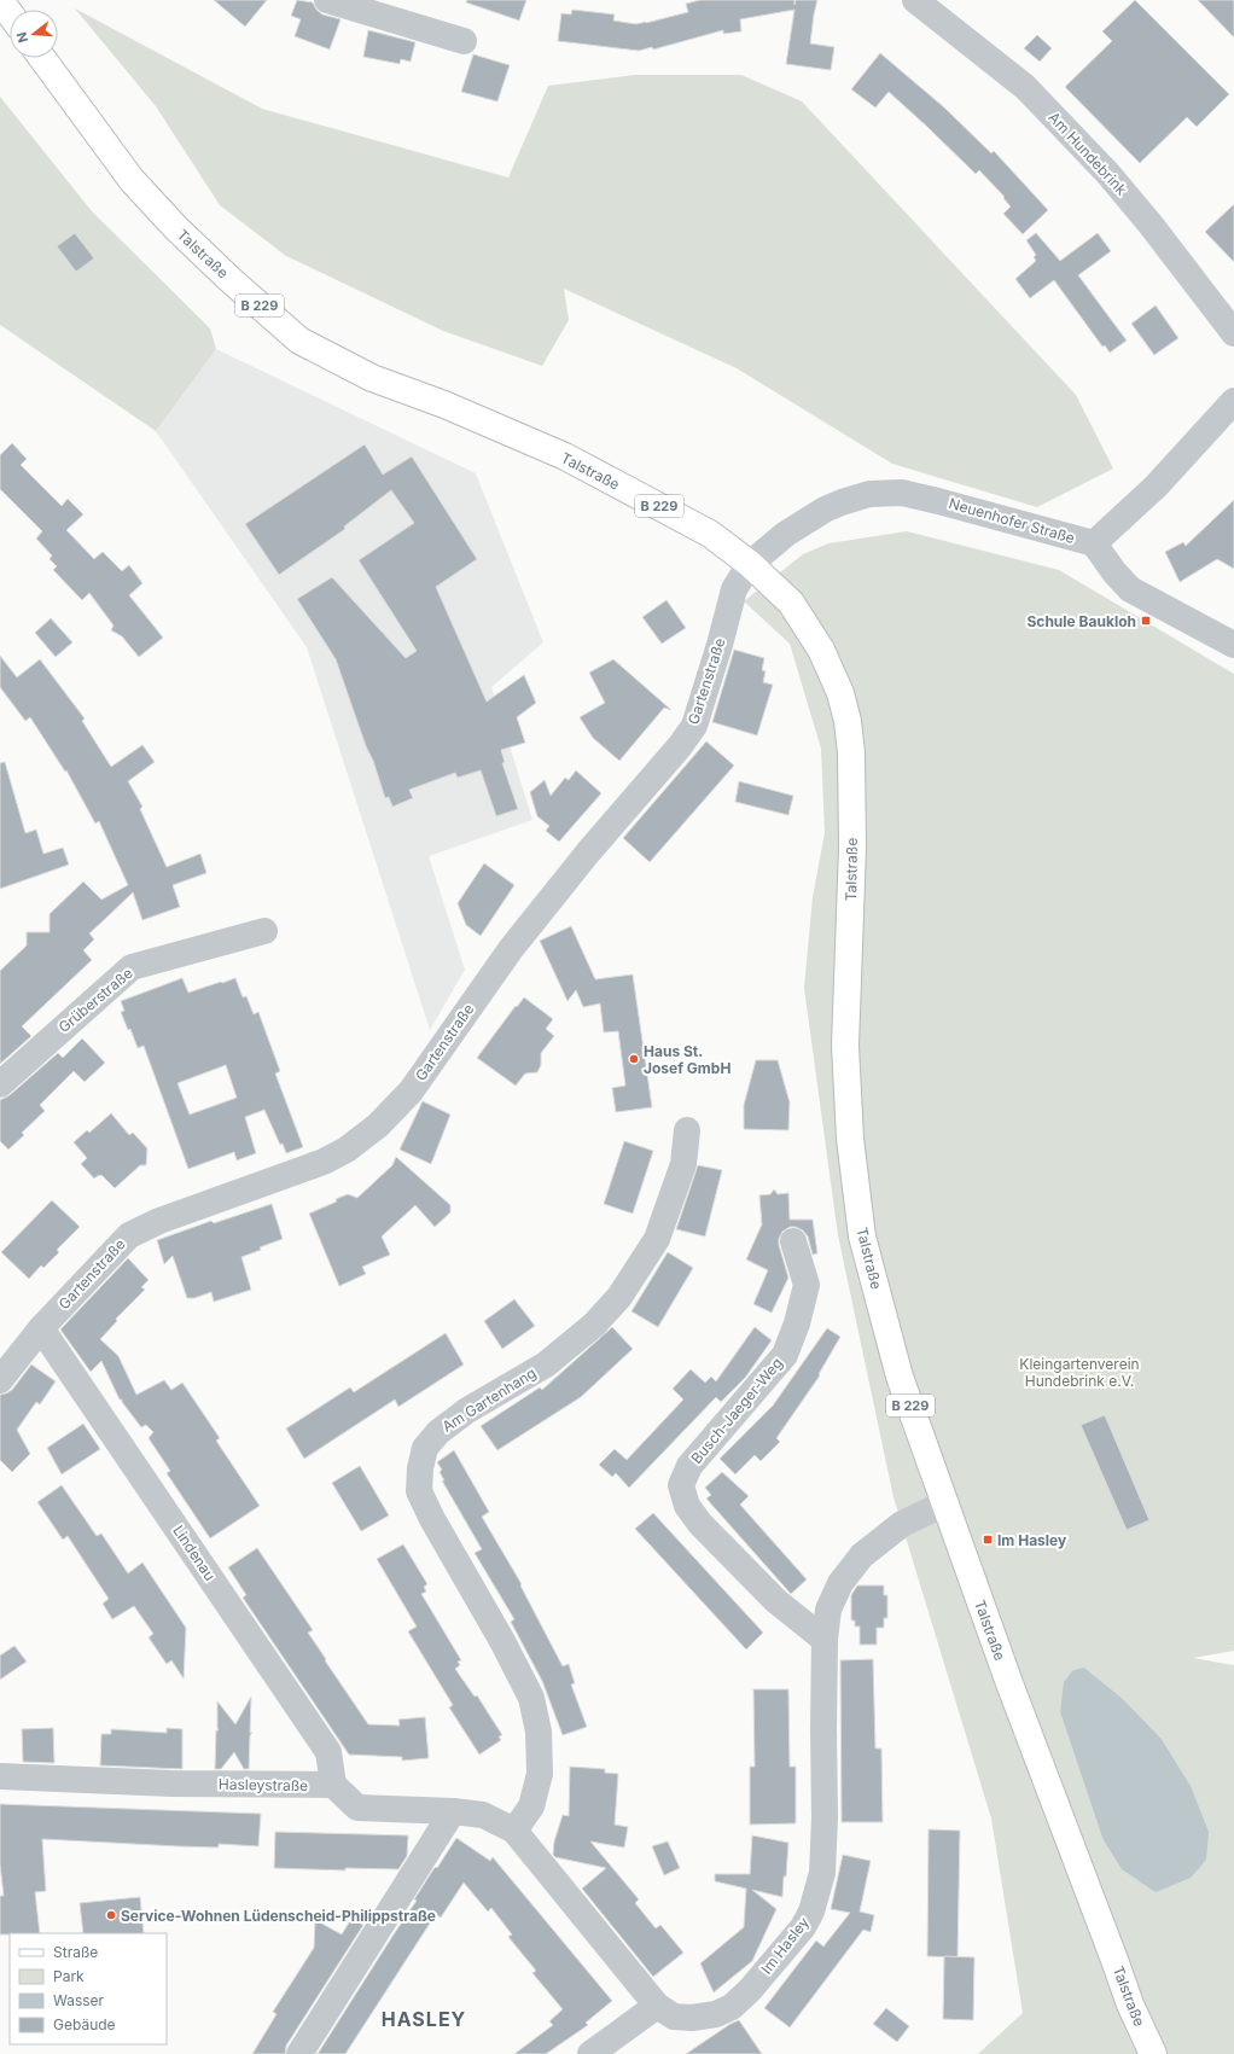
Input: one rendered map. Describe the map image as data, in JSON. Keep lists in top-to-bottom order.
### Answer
{
  "streets": {
    "main road": ["Talstraße", "B 229"],
    "street": [
      "Am Hundebrink",
      "Neuenhofer Straße",
      "Gartenstraße",
      "Grüberstraße",
      "Am Gartenhang",
      "Busch-Jaeger-Weg",
      "Lindenau",
      "Hasleystraße",
      "Im Hasley"
    ]
  },
  "crossings": [
    ["Talstraße", "Neuenhofer Straße"],
    ["Talstraße", "Gartenstraße"],
    ["Talstraße", "Im Hasley"],
    ["Neuenhofer Straße", "Gartenstraße"],
    ["Gartenstraße", "Lindenau"],
    ["Am Gartenhang", "Im Hasley"],
    ["Busch-Jaeger-Weg", "Im Hasley"],
    ["Lindenau", "Hasleystraße"]
  ],
  "districts": ["HASLEY"],
  "parks": ["Kleingartenverein Hundebrink e.V."],
  "places": {
    "transit": ["Schule Baukloh", "Im Hasley"],
    "other": ["Haus St. Josef GmbH", "Service-Wohnen Lüdenscheid-Philippstraße"]
  },
  "legend": [
    "Straße",
    "Park",
    "Wasser",
    "Gebäude"
  ],
  "north": "left"
}
